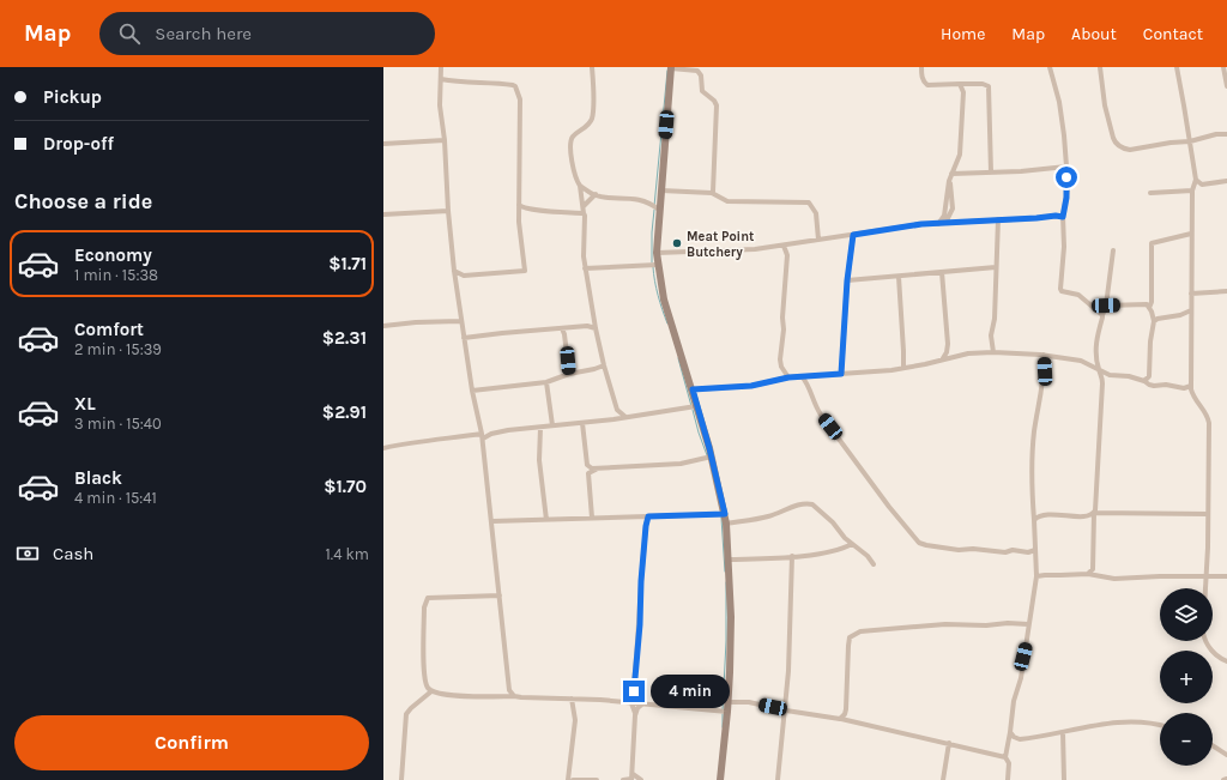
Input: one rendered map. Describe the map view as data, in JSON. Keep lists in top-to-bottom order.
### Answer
{
  "places": ["Meat Point Butchery"],
  "page": {
    "header": "Map",
    "search": "Search here",
    "nav": [
      "Home",
      "Map",
      "About",
      "Contact"
    ],
    "banner": ["Pickup", "Drop-off"],
    "heading": "Choose a ride",
    "list": [
      {
        "name": "Economy",
        "note": "1 min · 15:38",
        "value": "$1.71"
      },
      {
        "name": "Comfort",
        "note": "2 min · 15:39",
        "value": "$2.31"
      },
      {
        "name": "XL",
        "note": "3 min · 15:40",
        "value": "$2.91"
      },
      {
        "name": "Black",
        "note": "4 min · 15:41",
        "value": "$1.70"
      }
    ],
    "pay": ["Cash", "1.4 km"],
    "map_buttons": ["+", "−"],
    "bubble": "4 min",
    "buttons": "Confirm"
  }
}
